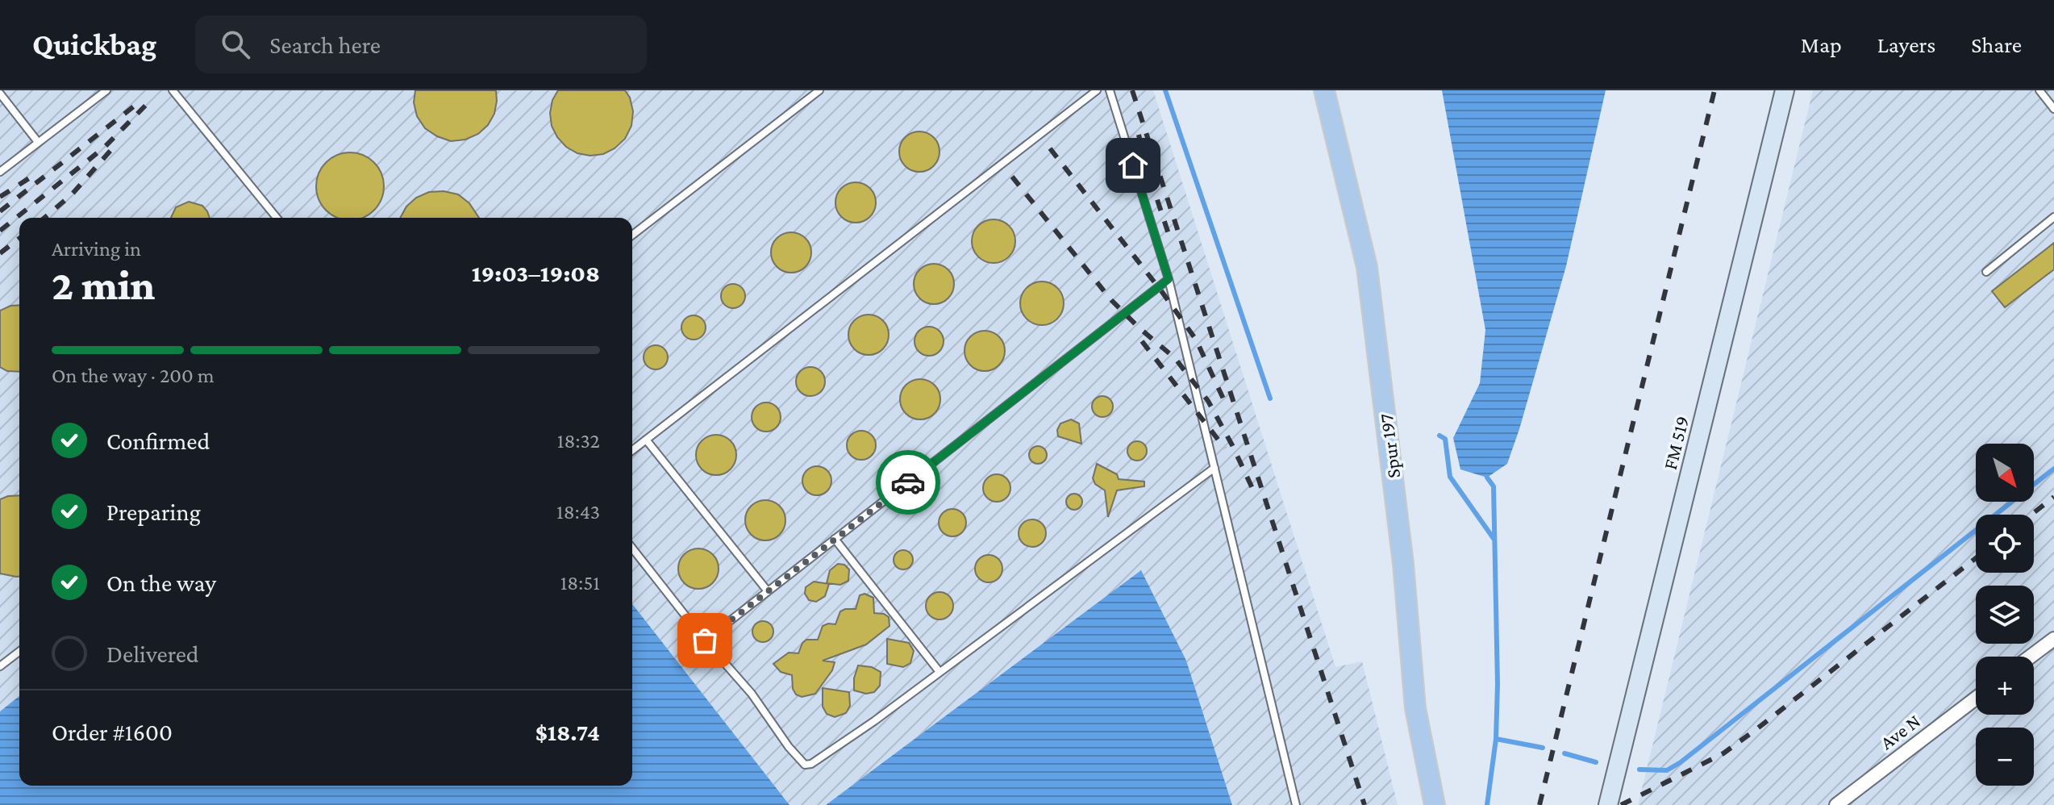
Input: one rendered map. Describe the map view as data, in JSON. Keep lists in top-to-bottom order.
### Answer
{
  "streets": {
    "main road": ["FM 519", "Spur 197"],
    "street": ["Ave N"]
  },
  "north": "bottom right",
  "page": {
    "header": "Quickbag",
    "search": "Search here",
    "nav": ["Map", "Layers", "Share"],
    "heading": ["2 min", "Arriving in", "19:03–19:08"],
    "panel": ["Order #1600", "$18.74"],
    "bar": "On the way · 200 m",
    "list": [
      ["Confirmed", "18:32"],
      ["Preparing", "18:43"],
      ["On the way", "18:51"],
      "Delivered"
    ],
    "map_buttons": ["+", "−"]
  }
}
